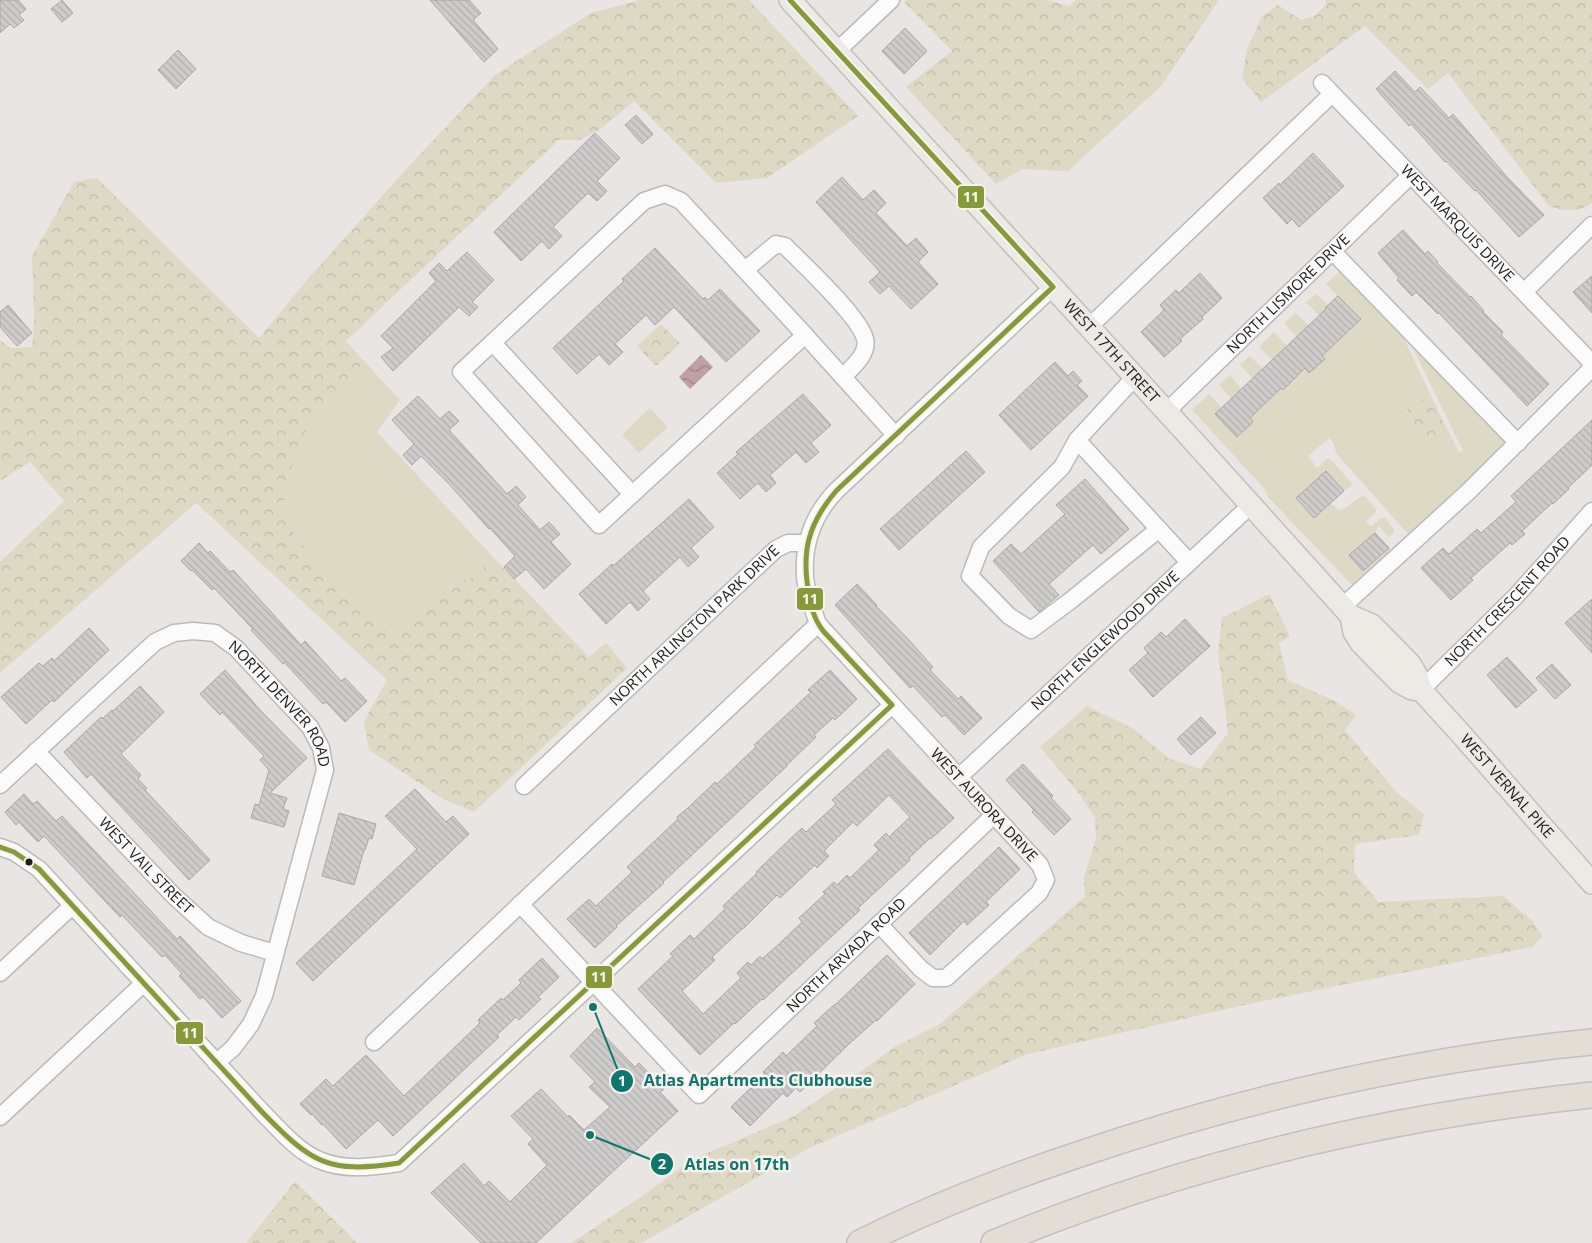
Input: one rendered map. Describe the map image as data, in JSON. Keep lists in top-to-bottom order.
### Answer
{
  "streets": {
    "main road": ["WEST 17TH STREET", "WEST VERNAL PIKE"],
    "street": [
      "WEST MARQUIS DRIVE",
      "NORTH LISMORE DRIVE",
      "NORTH CRESCENT ROAD",
      "NORTH ARLINGTON PARK DRIVE",
      "NORTH ENGLEWOOD DRIVE",
      "NORTH DENVER ROAD",
      "WEST AURORA DRIVE",
      "WEST VAIL STREET",
      "NORTH ARVADA ROAD"
    ]
  },
  "crossings": [
    ["WEST MARQUIS DRIVE", "NORTH LISMORE DRIVE"],
    ["WEST MARQUIS DRIVE", "WEST 17TH STREET"],
    ["NORTH LISMORE DRIVE", "WEST 17TH STREET"],
    ["WEST 17TH STREET", "NORTH CRESCENT ROAD"],
    ["WEST 17TH STREET", "NORTH ENGLEWOOD DRIVE"],
    ["WEST 17TH STREET", "WEST VERNAL PIKE"],
    ["NORTH CRESCENT ROAD", "WEST VERNAL PIKE"],
    ["NORTH ARLINGTON PARK DRIVE", "WEST AURORA DRIVE"],
    ["NORTH ENGLEWOOD DRIVE", "WEST AURORA DRIVE"],
    ["NORTH DENVER ROAD", "WEST VAIL STREET"],
    ["WEST AURORA DRIVE", "NORTH ARVADA ROAD"]
  ],
  "places": ["Atlas Apartments Clubhouse", "Atlas on 17th"],
  "lines": ["transit line 11"]
}
